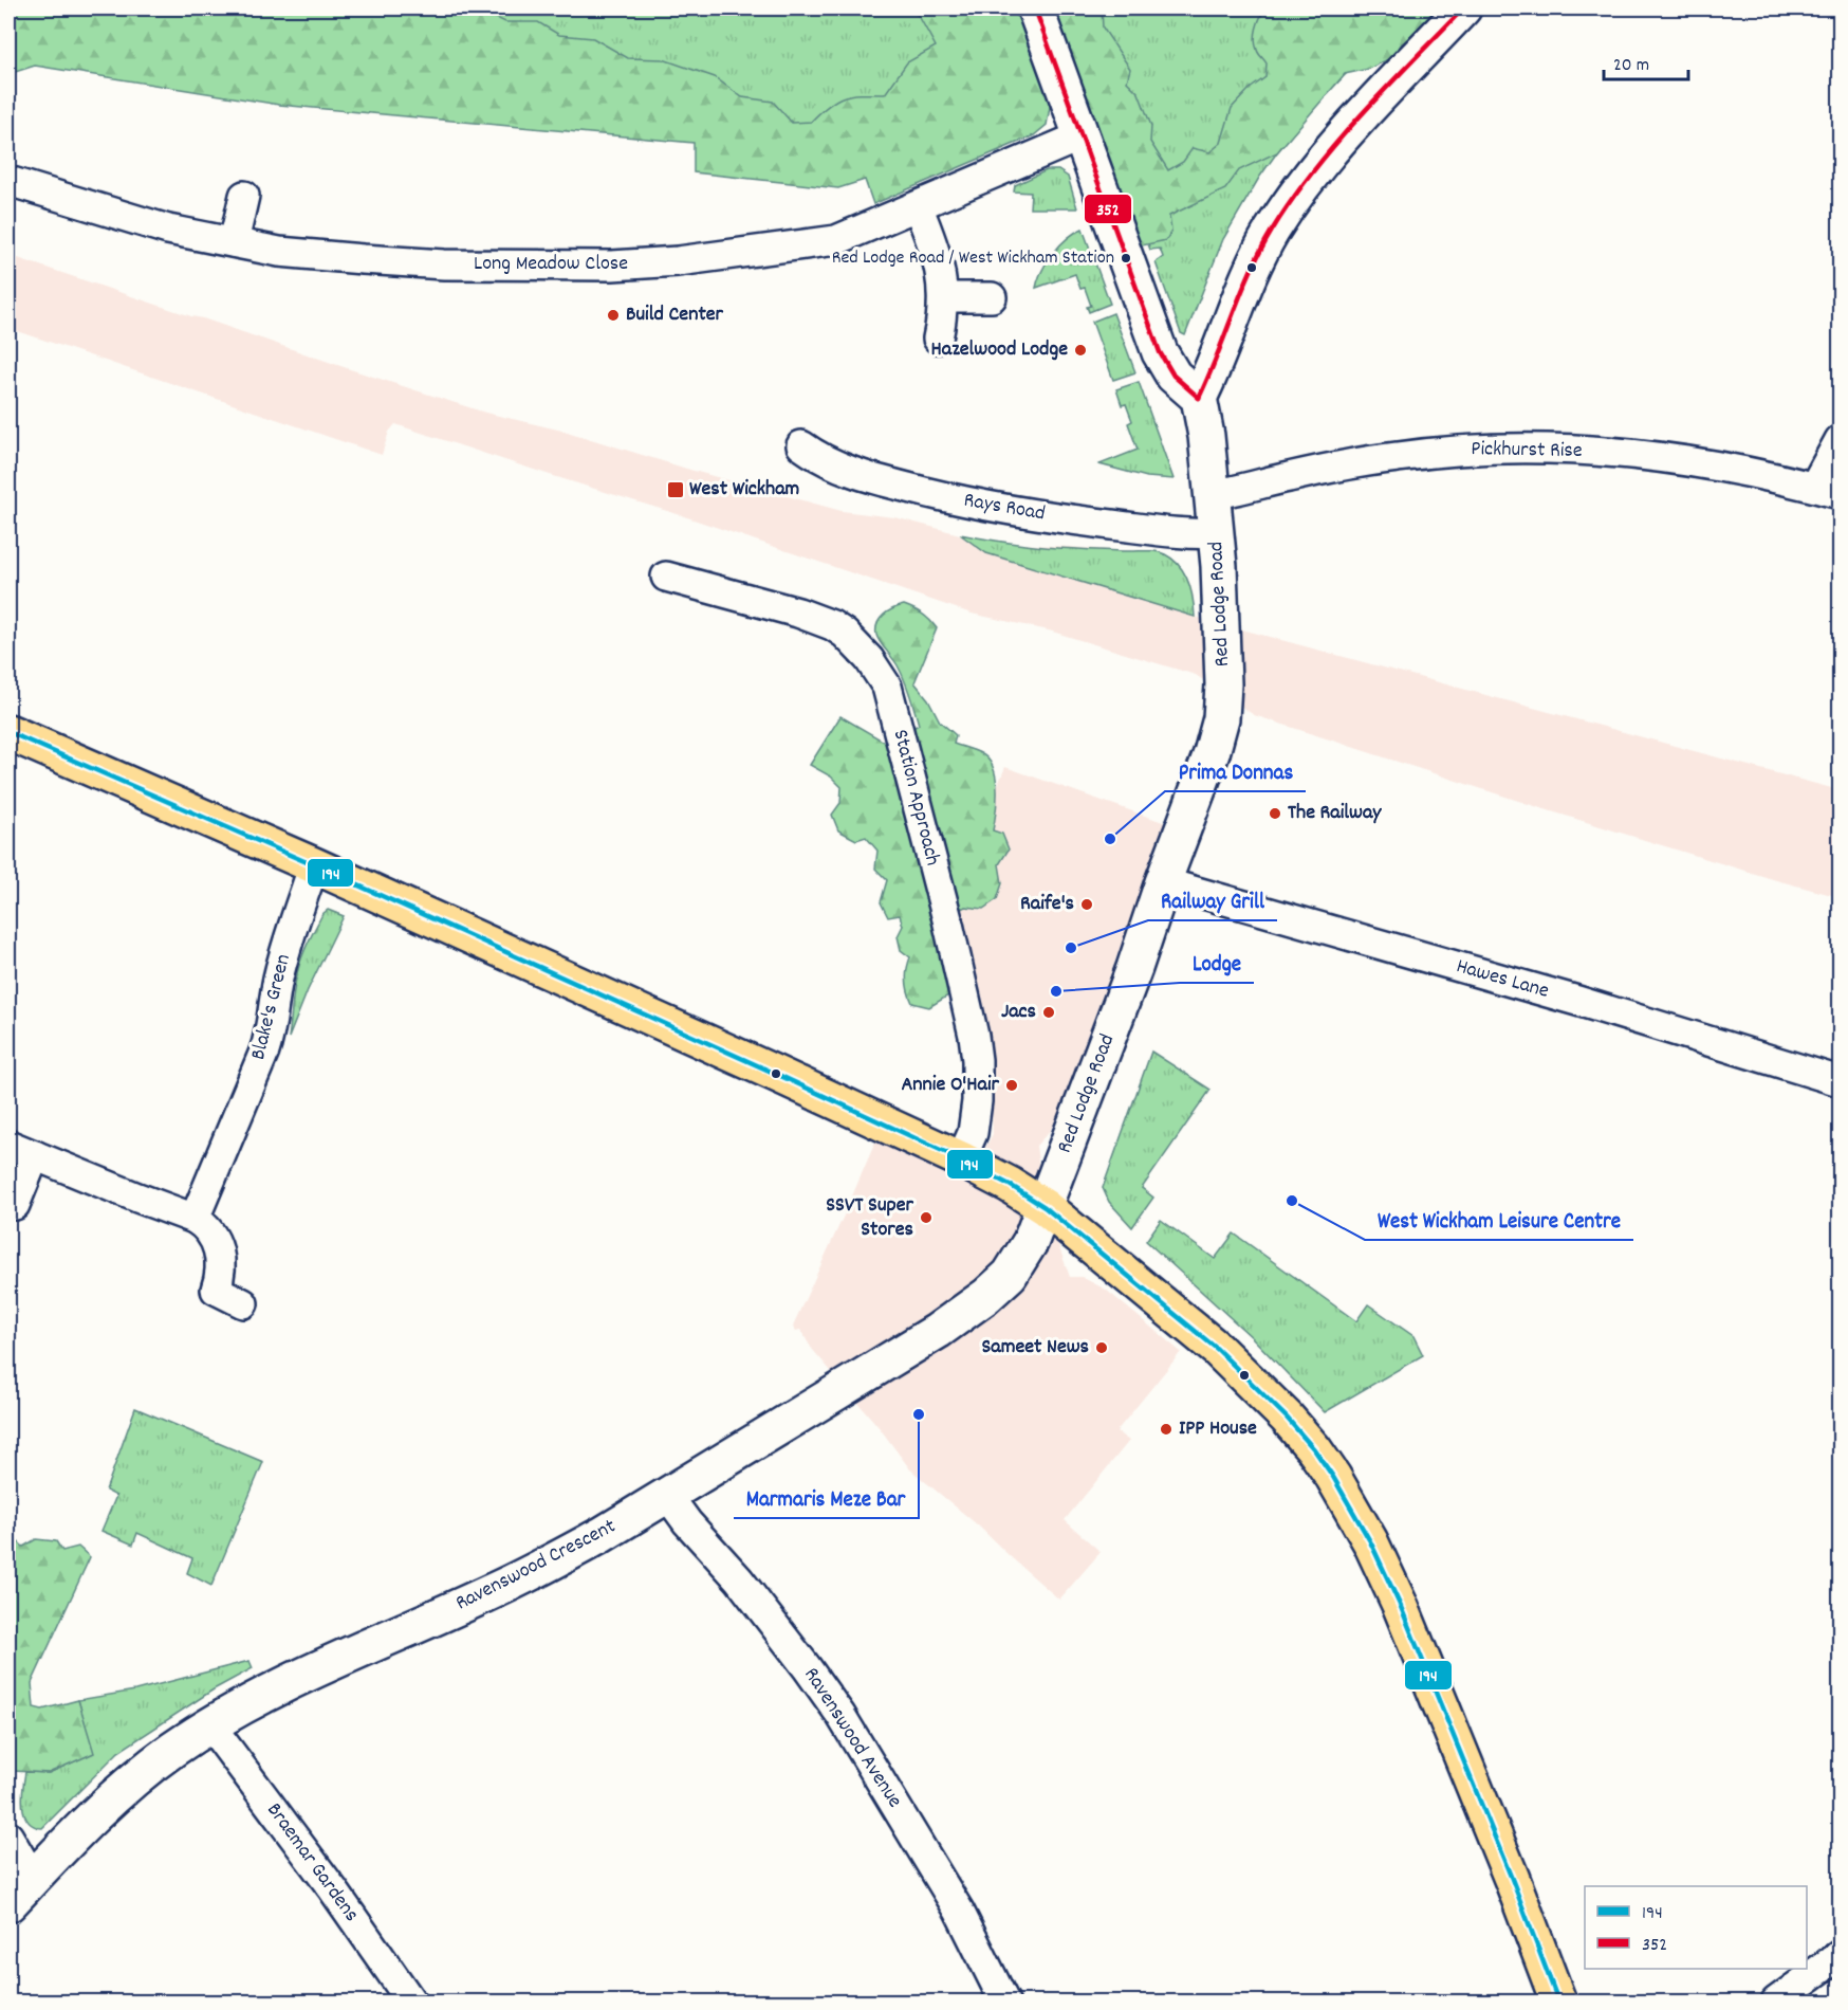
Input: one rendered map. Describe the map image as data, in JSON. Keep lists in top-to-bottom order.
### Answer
{
  "streets": {
    "street": [
      "Long Meadow Close",
      "Pickhurst Rise",
      "Rays Road",
      "Red Lodge Road",
      "Station Approach",
      "Hawes Lane",
      "Blake's Green",
      "Ravenswood Crescent",
      "Ravenswood Avenue",
      "Braemar Gardens"
    ]
  },
  "crossings": [
    ["Pickhurst Rise", "Red Lodge Road"],
    ["Rays Road", "Red Lodge Road"],
    ["Red Lodge Road", "Hawes Lane"],
    ["Red Lodge Road", "Ravenswood Crescent"],
    ["Ravenswood Crescent", "Ravenswood Avenue"],
    ["Ravenswood Crescent", "Braemar Gardens"]
  ],
  "places": {
    "other": [
      "Red Lodge Road / West Wickham Station",
      "Build Center",
      "Hazelwood Lodge",
      "The Railway",
      "Prima Donnas",
      "Raife's",
      "Railway Grill",
      "Lodge",
      "Jacs",
      "Annie O'Hair",
      "West Wickham Leisure Centre",
      "SSVT Super Stores",
      "Sameet News",
      "Marmaris Meze Bar",
      "IPP House"
    ],
    "transit": ["West Wickham"]
  },
  "lines": ["transit line 352", "transit line 194"],
  "legend": ["194", "352"],
  "scale_bar": "20 m"
}
